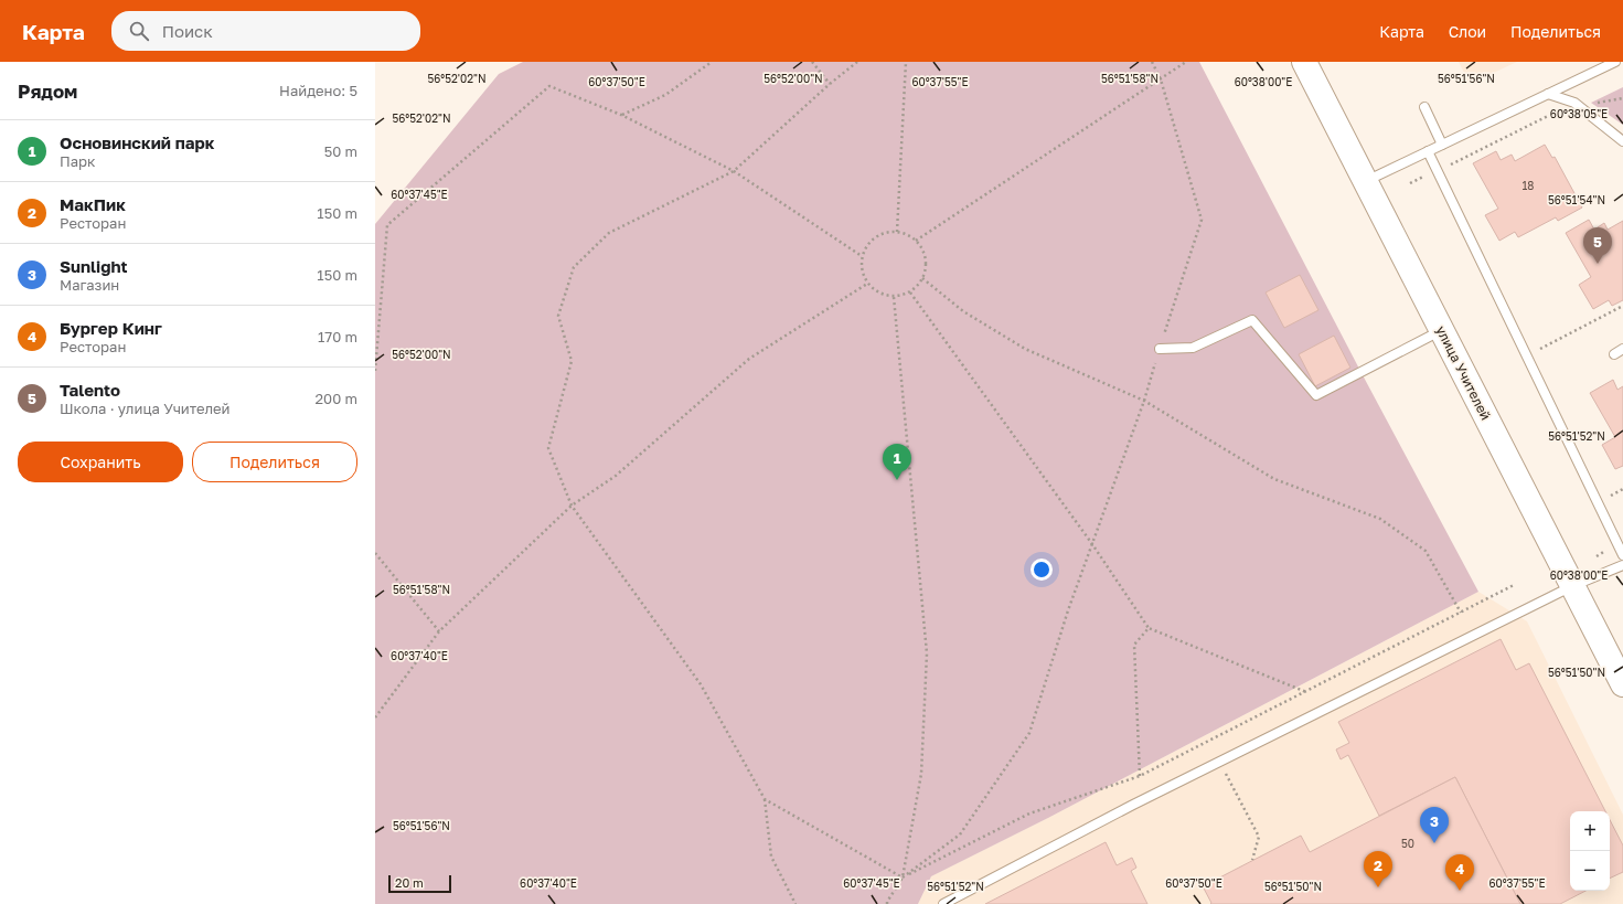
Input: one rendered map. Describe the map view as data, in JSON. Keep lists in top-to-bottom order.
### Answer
{
  "streets": {
    "main road": ["улица Учителей"]
  },
  "house_numbers": ["18", "50"],
  "scale_bar": "20 m",
  "page": {
    "header": "Карта",
    "search": "Поиск",
    "nav": ["Карта", "Слои", "Поделиться"],
    "heading": ["Рядом", "Найдено: 5"],
    "list": [
      {
        "mark": "1",
        "name": "Основинский парк",
        "note": "Парк",
        "value": "50 m"
      },
      {
        "mark": "2",
        "name": "МакПик",
        "note": "Ресторан",
        "value": "150 m"
      },
      {
        "mark": "3",
        "name": "Sunlight",
        "note": "Магазин",
        "value": "150 m"
      },
      {
        "mark": "4",
        "name": "Бургер Кинг",
        "note": "Ресторан",
        "value": "170 m"
      },
      {
        "mark": "5",
        "name": "Talento",
        "note": "Школа · улица Учителей",
        "value": "200 m"
      }
    ],
    "pins": [
      "5",
      "1",
      "3",
      "2",
      "4"
    ],
    "buttons": ["Сохранить", "Поделиться"],
    "map_buttons": ["+", "−"],
    "scale": "20 m"
  },
  "coordinates": [
    "56°52'02\"N",
    "56°52'00\"N",
    "56°51'58\"N",
    "56°51'56\"N",
    "60°37'55\"E",
    "60°37'50\"E",
    "60°38'00\"E",
    "60°38'05\"E",
    "60°37'45\"E",
    "56°51'54\"N",
    "56°51'52\"N",
    "60°37'40\"E",
    "56°51'50\"N"
  ]
}
